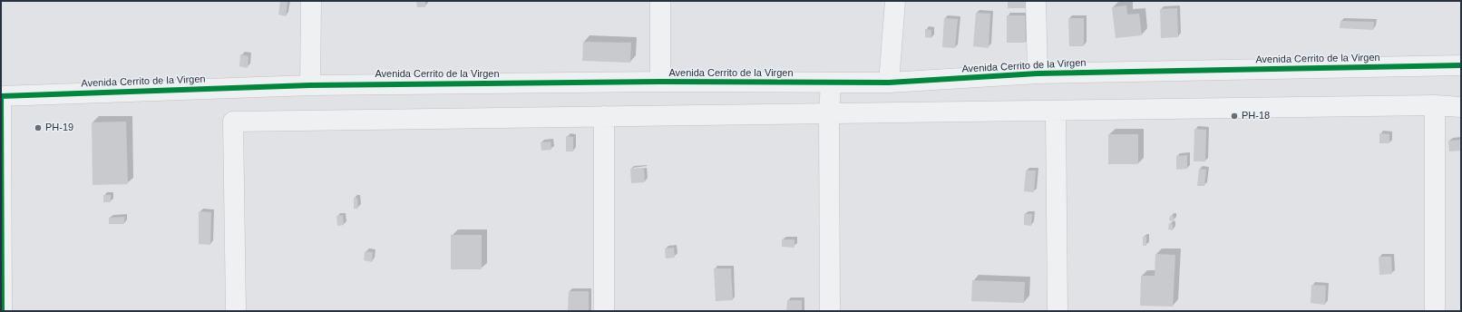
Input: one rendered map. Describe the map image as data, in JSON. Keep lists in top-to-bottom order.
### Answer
{
  "streets": {
    "street": ["Avenida Cerrito de la Virgen"]
  },
  "places": ["PH-18", "PH-19"]
}
